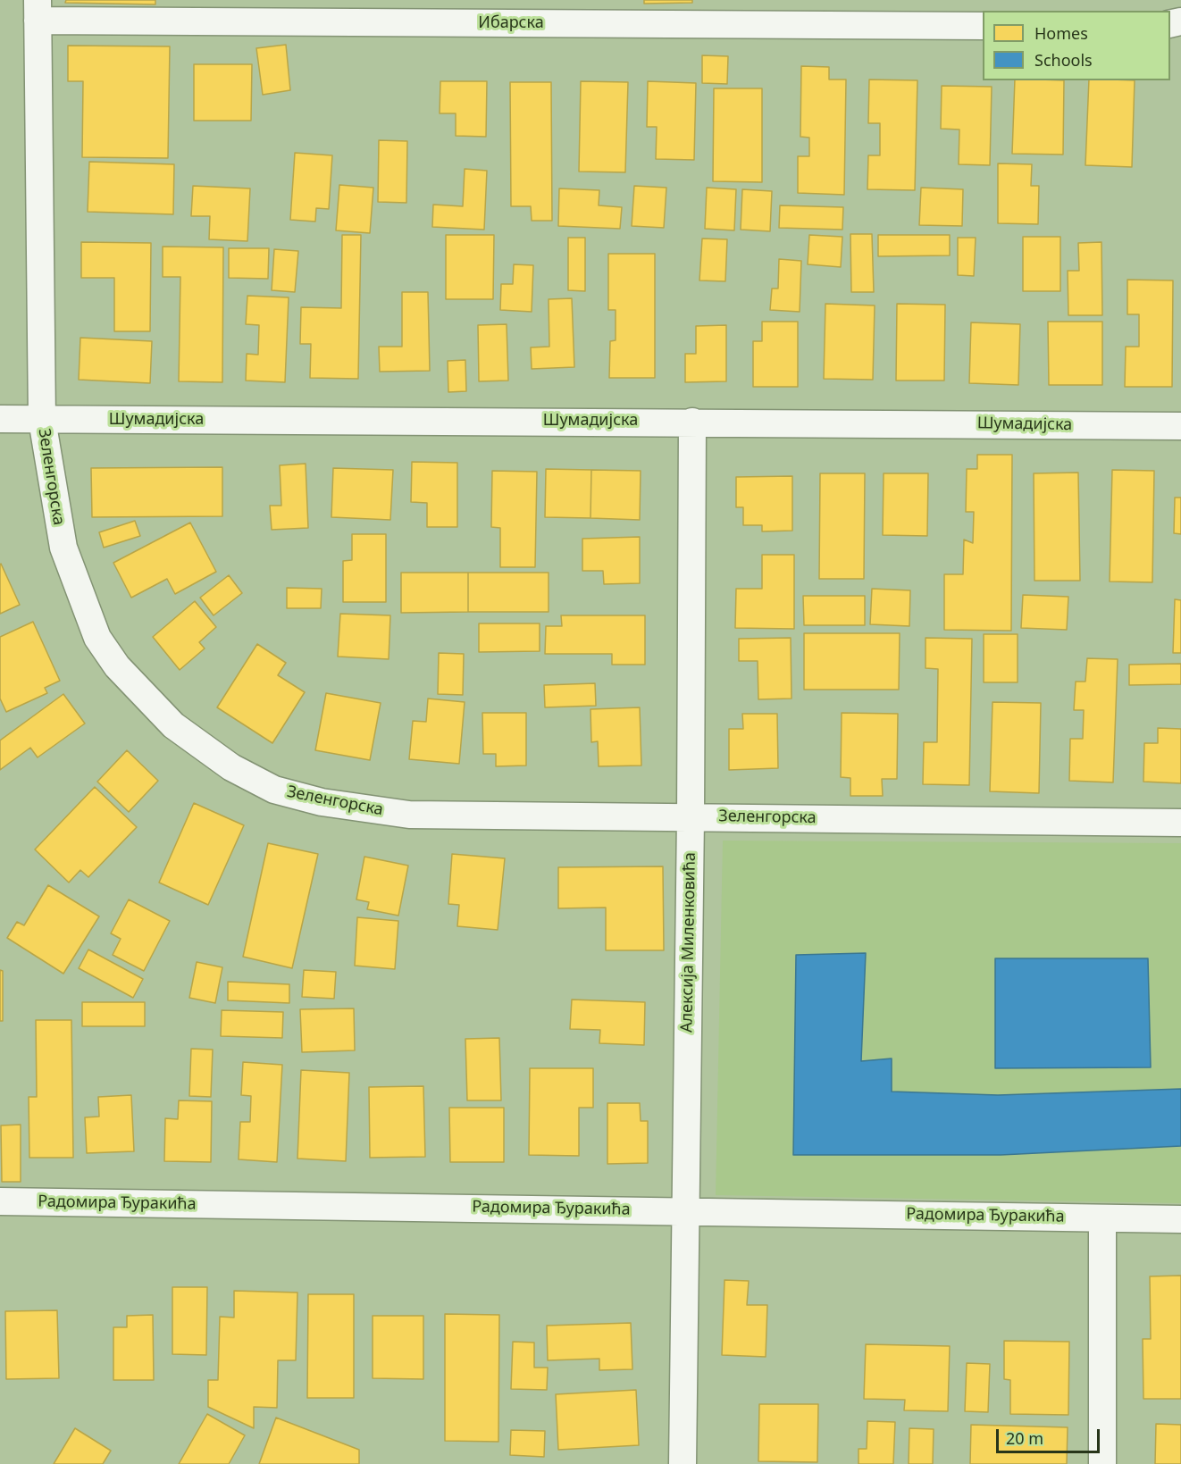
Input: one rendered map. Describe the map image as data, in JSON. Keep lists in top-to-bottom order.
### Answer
{
  "streets": {
    "street": [
      "Ибарска",
      "Шумадијска",
      "Зеленгорска",
      "Алексија Миленковића",
      "Радомира Ђуракића"
    ]
  },
  "crossings": [
    ["Ибарска", "Зеленгорска"],
    ["Шумадијска", "Зеленгорска"],
    ["Шумадијска", "Алексија Миленковића"],
    ["Зеленгорска", "Алексија Миленковића"],
    ["Алексија Миленковића", "Радомира Ђуракића"]
  ],
  "legend": ["Homes", "Schools"],
  "scale_bar": "20 m"
}
